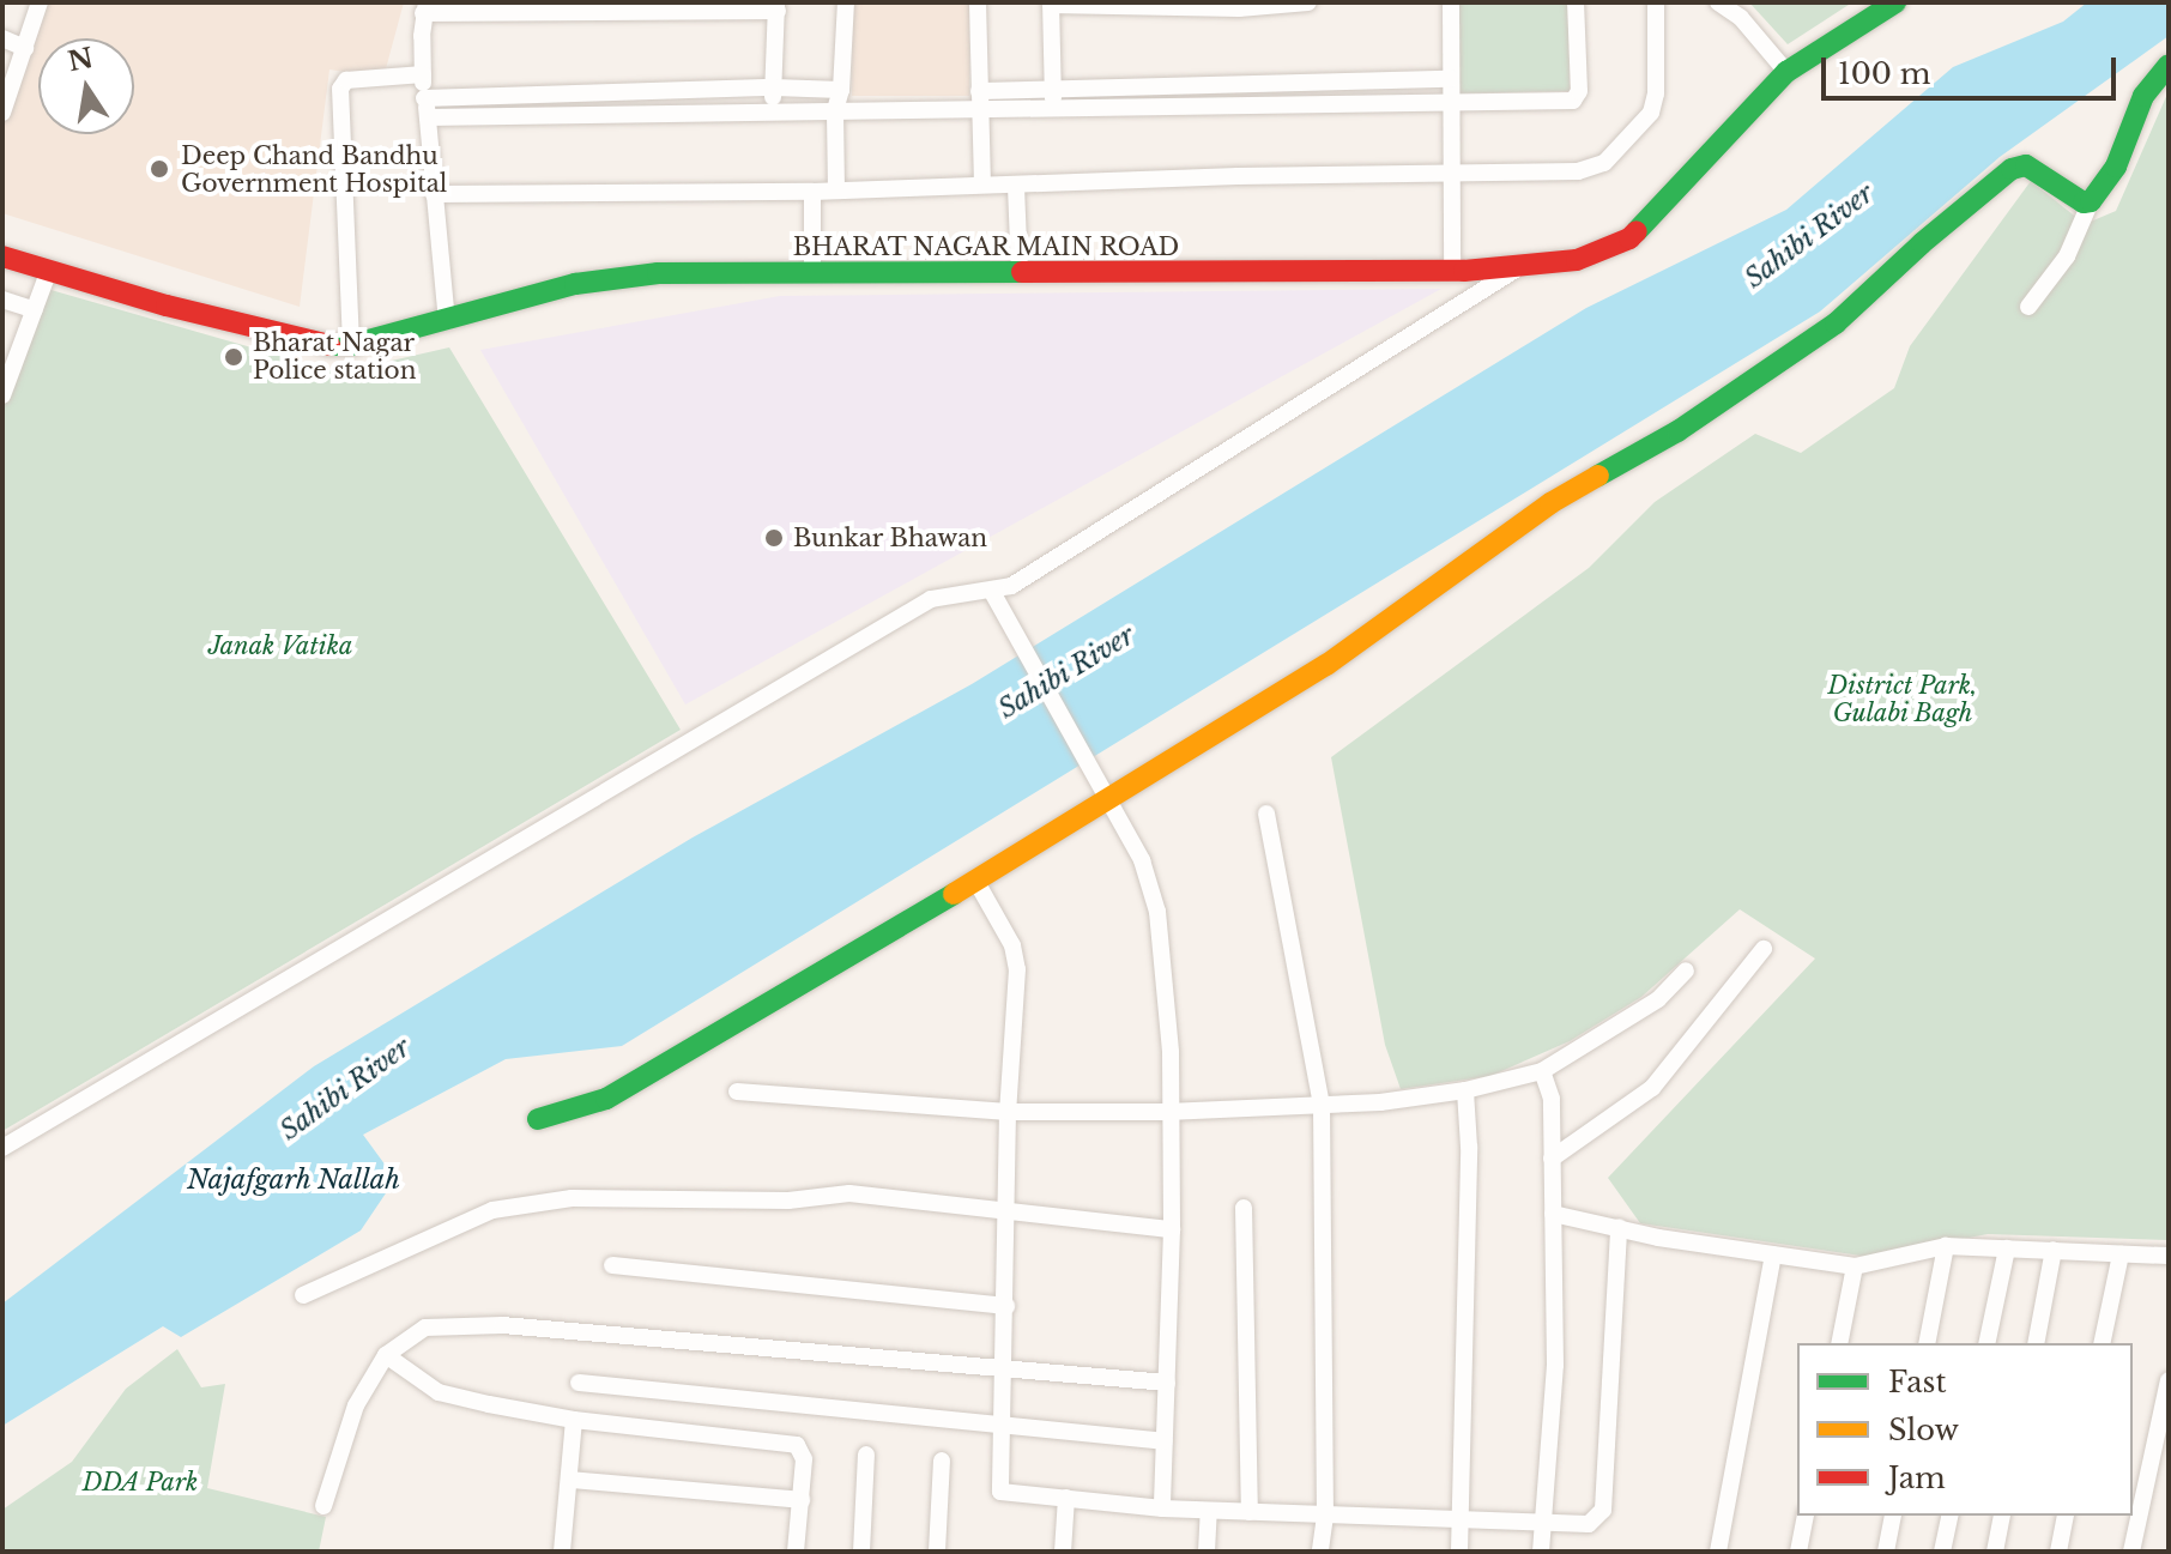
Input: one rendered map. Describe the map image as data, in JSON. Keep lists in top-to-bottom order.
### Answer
{
  "streets": {
    "street": ["BHARAT NAGAR MAIN ROAD"]
  },
  "water": ["Sahibi River", "Najafgarh Nallah"],
  "parks": ["Janak Vatika", "District Park, Gulabi Bagh", "DDA Park"],
  "places": ["Deep Chand Bandhu Government Hospital", "Bharat Nagar Police station", "Bunkar Bhawan"],
  "legend": ["Fast", "Slow", "Jam"],
  "scale_bar": "100 m",
  "north": "top"
}
